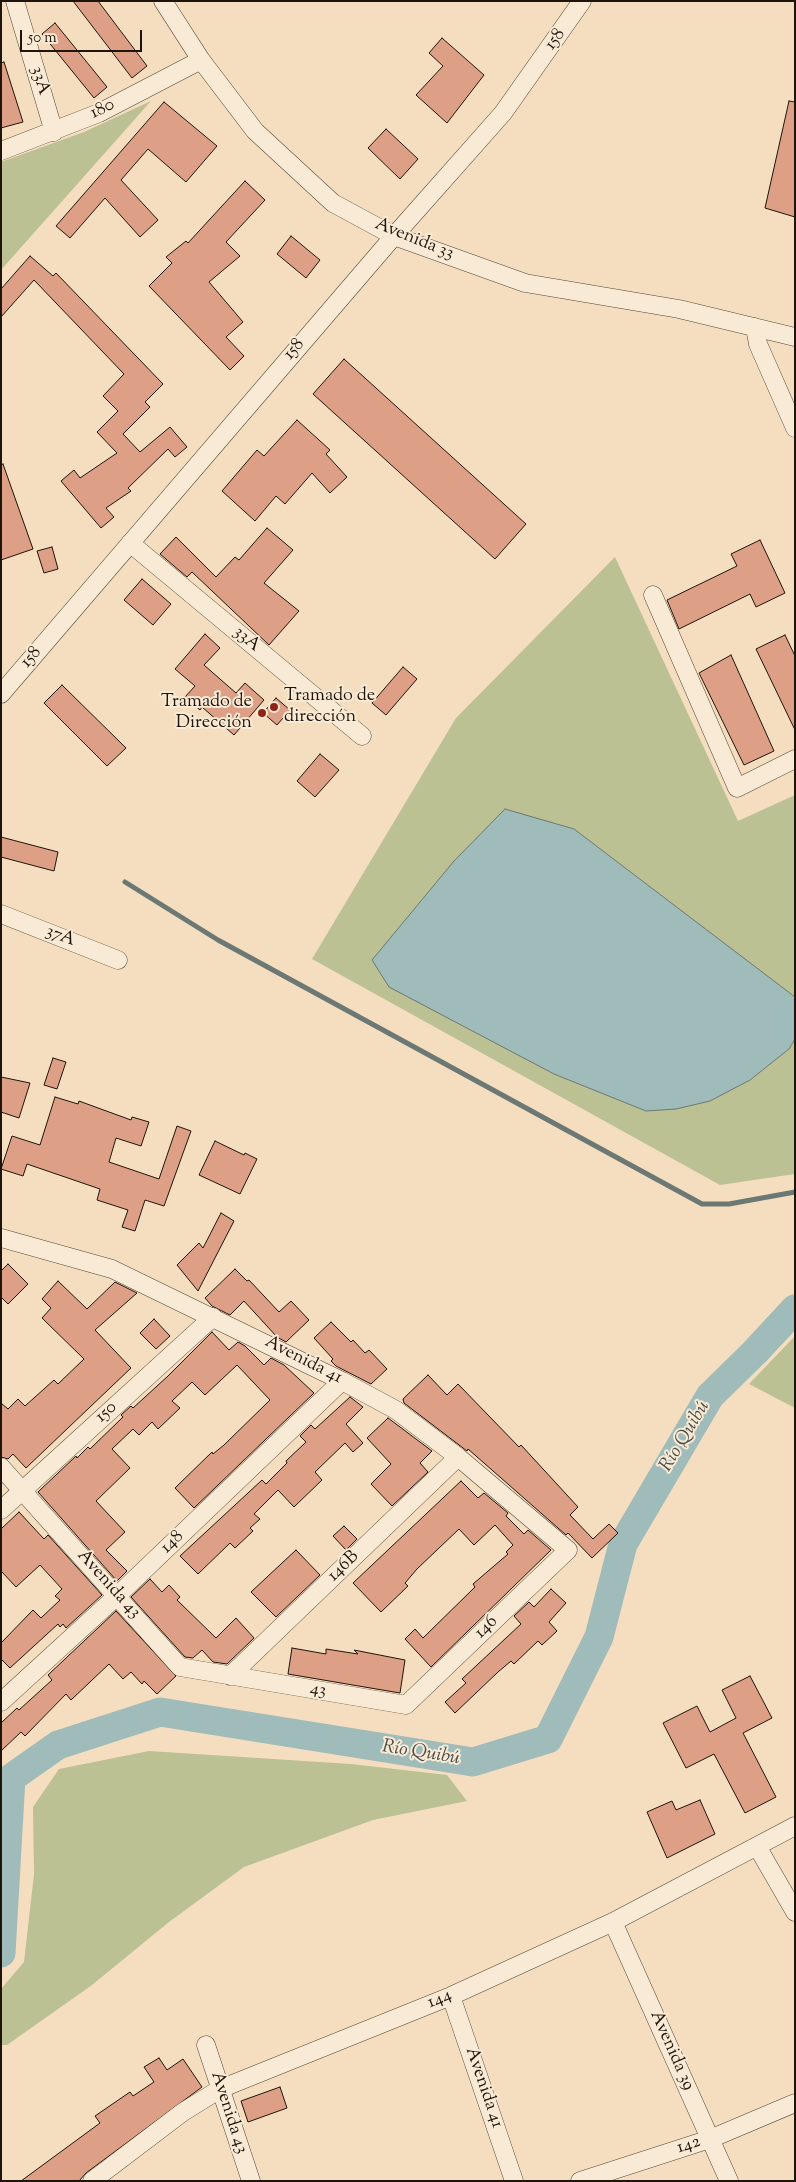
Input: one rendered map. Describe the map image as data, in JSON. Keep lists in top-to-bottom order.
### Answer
{
  "streets": {
    "street": [
      "158",
      "33A",
      "180",
      "Avenida 33",
      "37A",
      "Avenida 41",
      "150",
      "148",
      "146B",
      "Avenida 43",
      "146",
      "43",
      "144",
      "Avenida 39",
      "142"
    ]
  },
  "crossings": [
    ["158", "33A"],
    ["158", "Avenida 33"],
    ["33A", "180"],
    ["180", "Avenida 33"],
    ["Avenida 41", "150"],
    ["Avenida 41", "148"],
    ["Avenida 41", "146B"],
    ["Avenida 41", "146"],
    ["Avenida 41", "144"],
    ["150", "Avenida 43"],
    ["148", "Avenida 43"],
    ["146B", "Avenida 43"],
    ["146B", "43"],
    ["Avenida 43", "43"],
    ["Avenida 43", "144"],
    ["146", "43"],
    ["144", "Avenida 39"],
    ["Avenida 39", "142"]
  ],
  "water": ["Río Quibú"],
  "places": ["Tramado de dirección", "Tramado de Dirección"],
  "scale_bar": "50 m"
}
